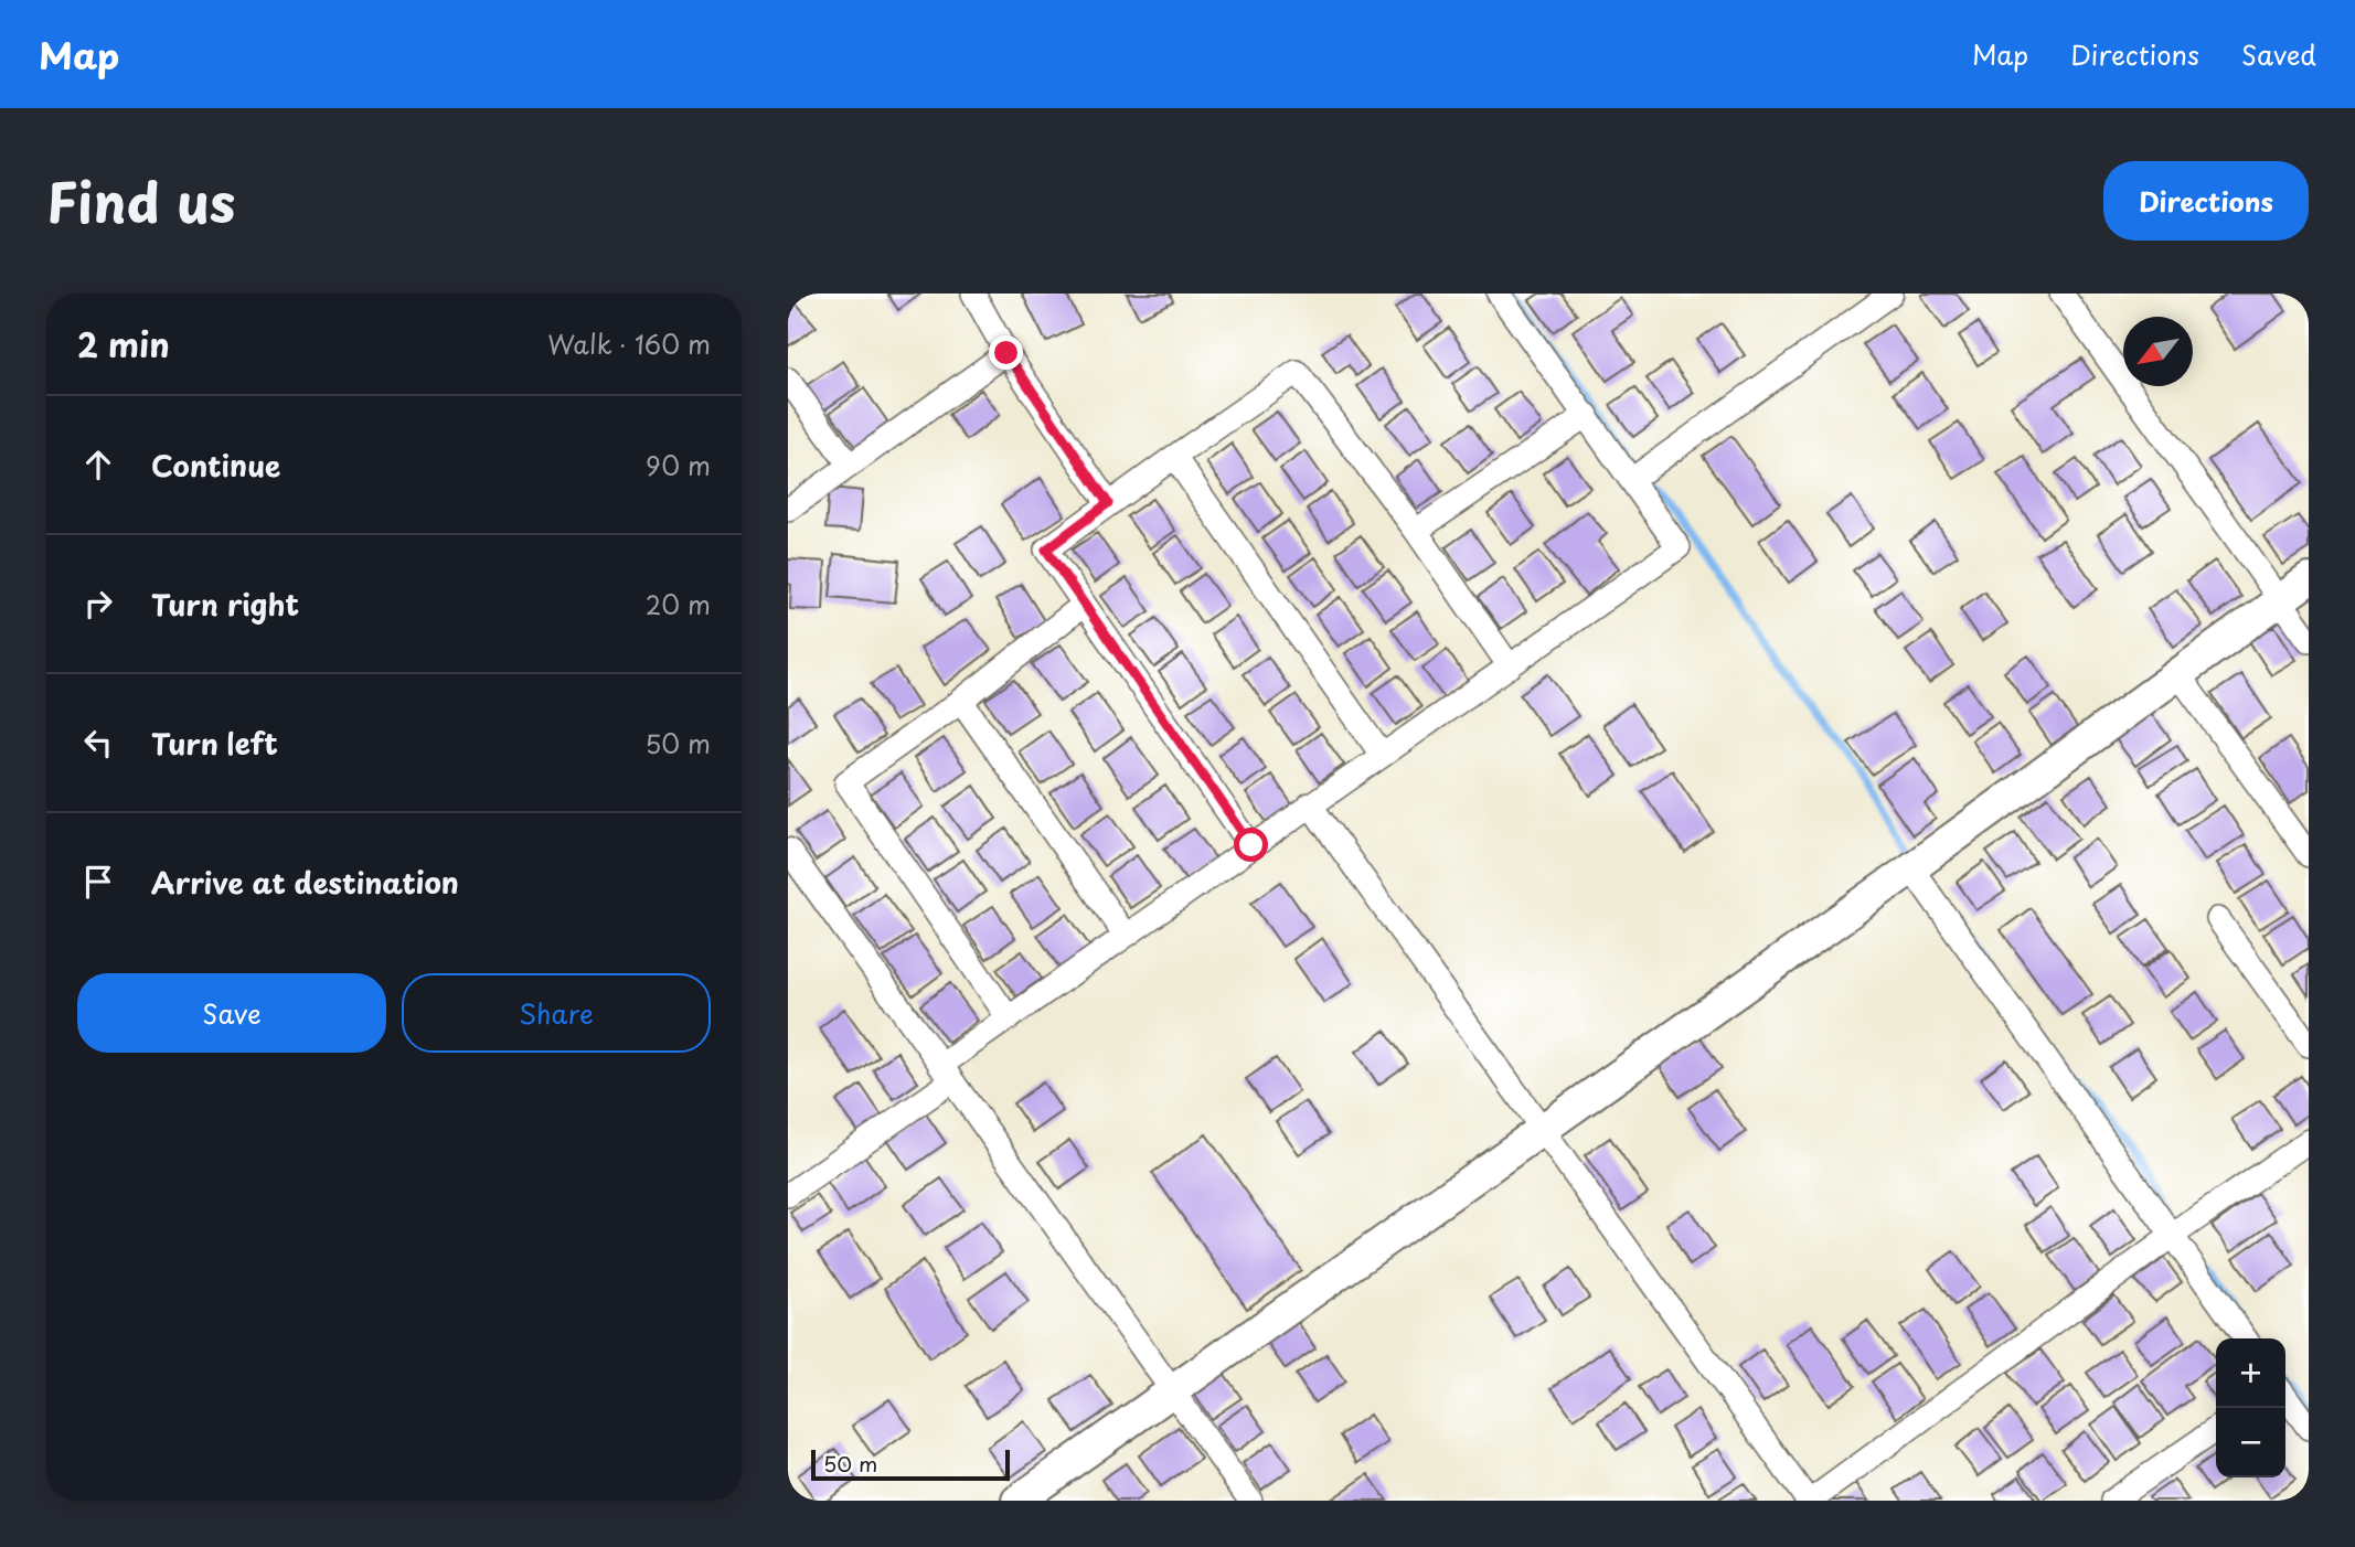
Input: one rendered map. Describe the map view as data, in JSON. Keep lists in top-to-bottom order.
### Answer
{
  "scale_bar": "50 m",
  "north": "bottom left",
  "page": {
    "header": "Map",
    "nav": ["Map", "Directions", "Saved"],
    "title": "Find us",
    "buttons": [
      "Directions",
      ["Save", "Share"]
    ],
    "heading": ["2 min", "Walk · 160 m"],
    "list": [
      ["Continue", "90 m"],
      ["Turn right", "20 m"],
      ["Turn left", "50 m"],
      "Arrive at destination"
    ],
    "map_buttons": ["+", "−"],
    "scale": "50 m"
  }
}
